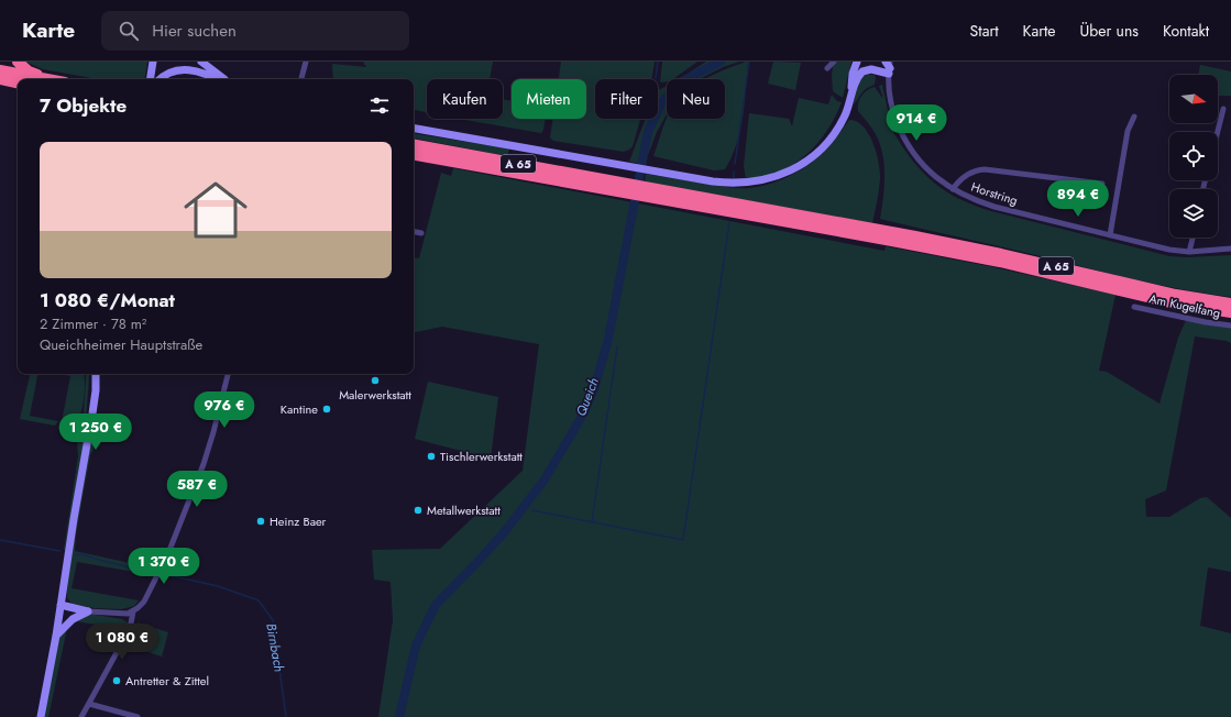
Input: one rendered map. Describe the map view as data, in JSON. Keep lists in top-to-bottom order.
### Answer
{
  "streets": {
    "highway": ["A 65"],
    "street": ["Horstring", "Am Kugelfang"]
  },
  "water": ["Queich", "Birnbach"],
  "places": [
    "Malerwerkstatt",
    "Kantine",
    "Tischlerwerkstatt",
    "Metallwerkstatt",
    "Heinz Baer",
    "Antretter & Zittel"
  ],
  "north": "right",
  "page": {
    "header": "Karte",
    "search": "Hier suchen",
    "nav": [
      "Start",
      "Karte",
      "Über uns",
      "Kontakt"
    ],
    "chip": [
      "Kaufen",
      "Mieten",
      "Filter",
      "Neu"
    ],
    "heading": "7 Objekte",
    "price": [
      "914 €",
      "894 €",
      "976 €",
      "1 250 €",
      "587 €",
      "1 370 €",
      "1 080 €"
    ],
    "list": [
      {
        "name": "1 080 €/Monat",
        "note": "2 Zimmer · 78 m² · Queichheimer Hauptstraße"
      }
    ]
  }
}
